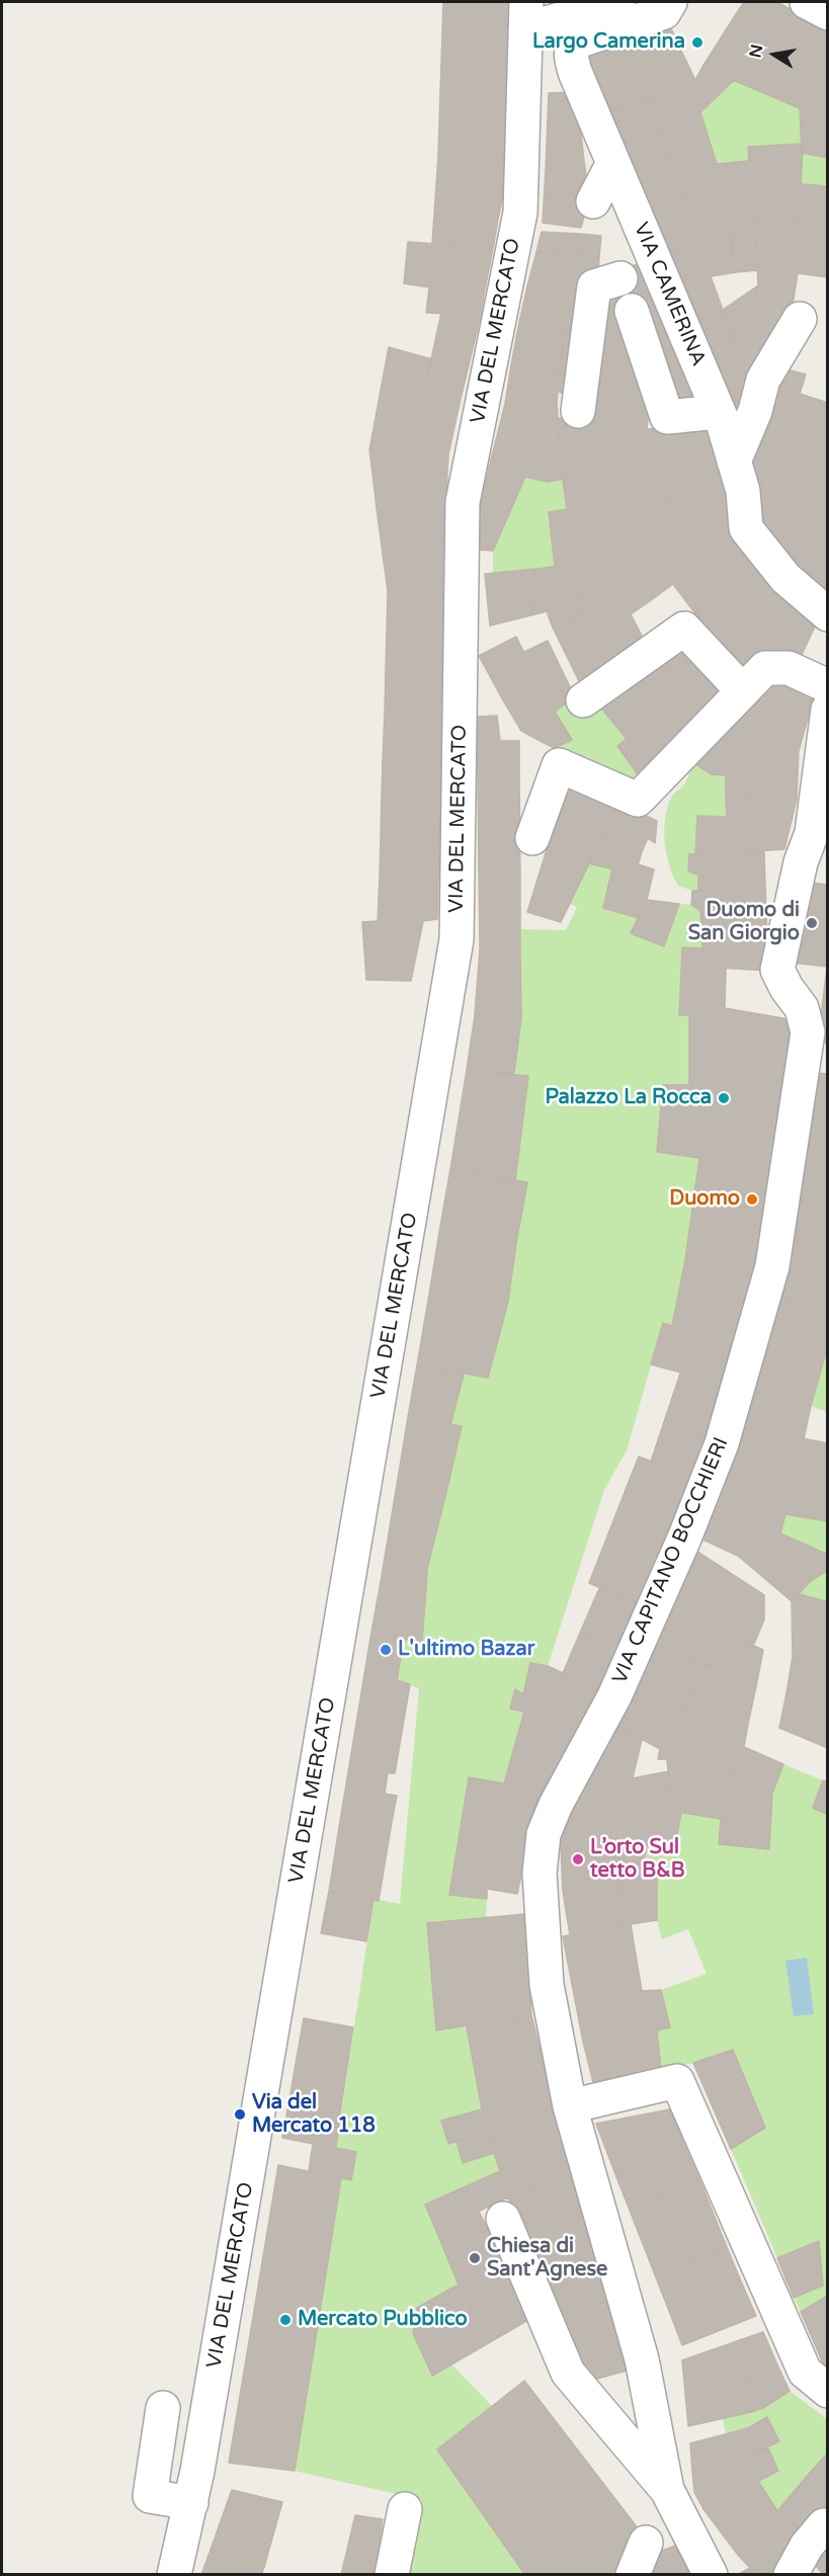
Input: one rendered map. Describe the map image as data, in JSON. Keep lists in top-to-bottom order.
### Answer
{
  "streets": {
    "street": ["VIA CAMERINA", "VIA DEL MERCATO", "VIA CAPITANO BOCCHIERI"]
  },
  "places": [
    "Largo Camerina",
    "Duomo di San Giorgio",
    "Palazzo La Rocca",
    "Duomo",
    "L'ultimo Bazar",
    "L’orto Sul tetto B&B",
    "Via del Mercato 118",
    "Chiesa di Sant'Agnese",
    "Mercato Pubblico"
  ],
  "north": "left"
}
